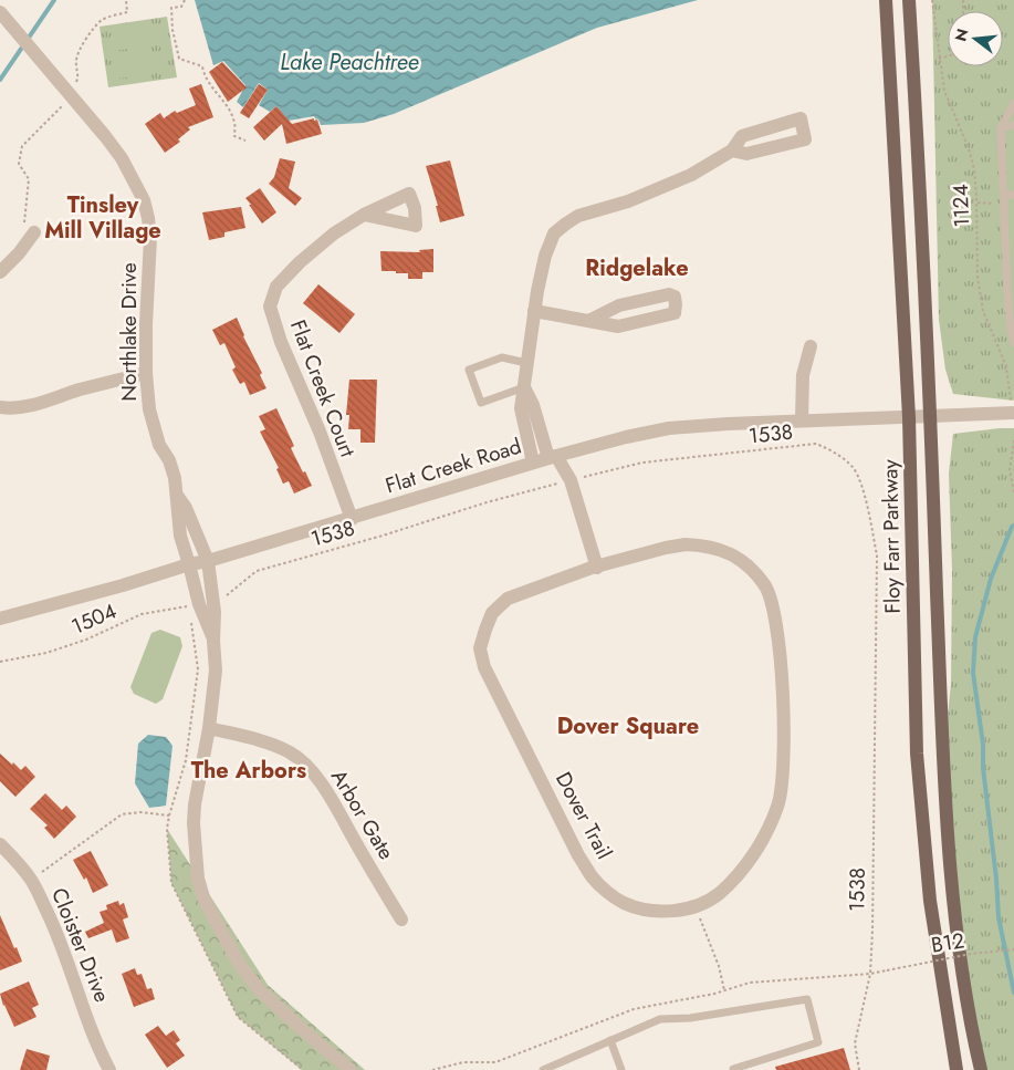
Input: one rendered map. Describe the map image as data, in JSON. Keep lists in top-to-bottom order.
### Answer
{
  "streets": {
    "main road": ["Floy Farr Parkway"],
    "street": [
      "Northlake Drive",
      "Flat Creek Court",
      "Flat Creek Road",
      "Arbor Gate",
      "Dover Trail",
      "Cloister Drive"
    ],
    "path": [
      "1124",
      "1538",
      "1504",
      "B12"
    ]
  },
  "crossings": [
    ["1124", "Flat Creek Road"],
    ["Northlake Drive", "1538"],
    ["Northlake Drive", "Flat Creek Road"],
    ["Northlake Drive", "1504"],
    ["Northlake Drive", "Arbor Gate"],
    ["Flat Creek Court", "Flat Creek Road"],
    ["1538", "1504"],
    ["Flat Creek Road", "Floy Farr Parkway"]
  ],
  "districts": [
    "Tinsley Mill Village",
    "Ridgelake",
    "Dover Square",
    "The Arbors"
  ],
  "water": ["Lake Peachtree"],
  "north": "left"
}
